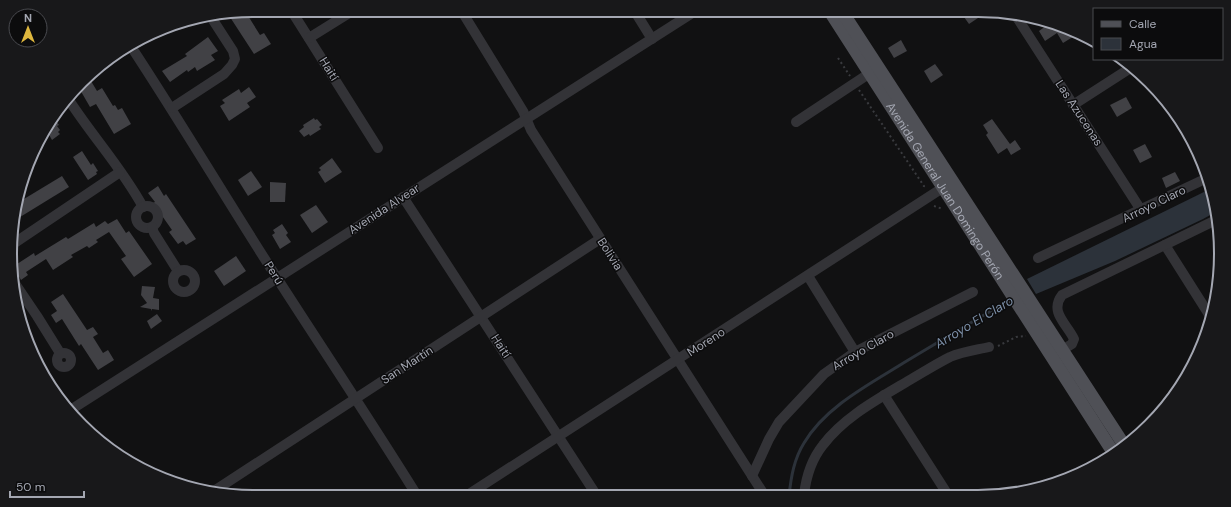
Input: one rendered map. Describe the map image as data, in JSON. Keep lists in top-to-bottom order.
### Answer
{
  "streets": {
    "main road": ["Avenida General Juan Domingo Perón"],
    "street": [
      "Haití",
      "Las Azucenas",
      "Arroyo Claro",
      "Avenida Alvear",
      "Bolivia",
      "Perú",
      "Moreno",
      "San Martín"
    ]
  },
  "crossings": [
    ["Haití", "Avenida Alvear"],
    ["Haití", "Moreno"],
    ["Haití", "San Martín"],
    ["Las Azucenas", "Arroyo Claro"],
    ["Avenida General Juan Domingo Perón", "Moreno"],
    ["Arroyo Claro", "Bolivia"],
    ["Avenida Alvear", "Bolivia"],
    ["Avenida Alvear", "Perú"],
    ["Bolivia", "Moreno"],
    ["Bolivia", "San Martín"],
    ["Perú", "San Martín"]
  ],
  "water": ["Arroyo El Claro"],
  "legend": ["Calle", "Agua"],
  "scale_bar": "50 m",
  "north": "top"
}
